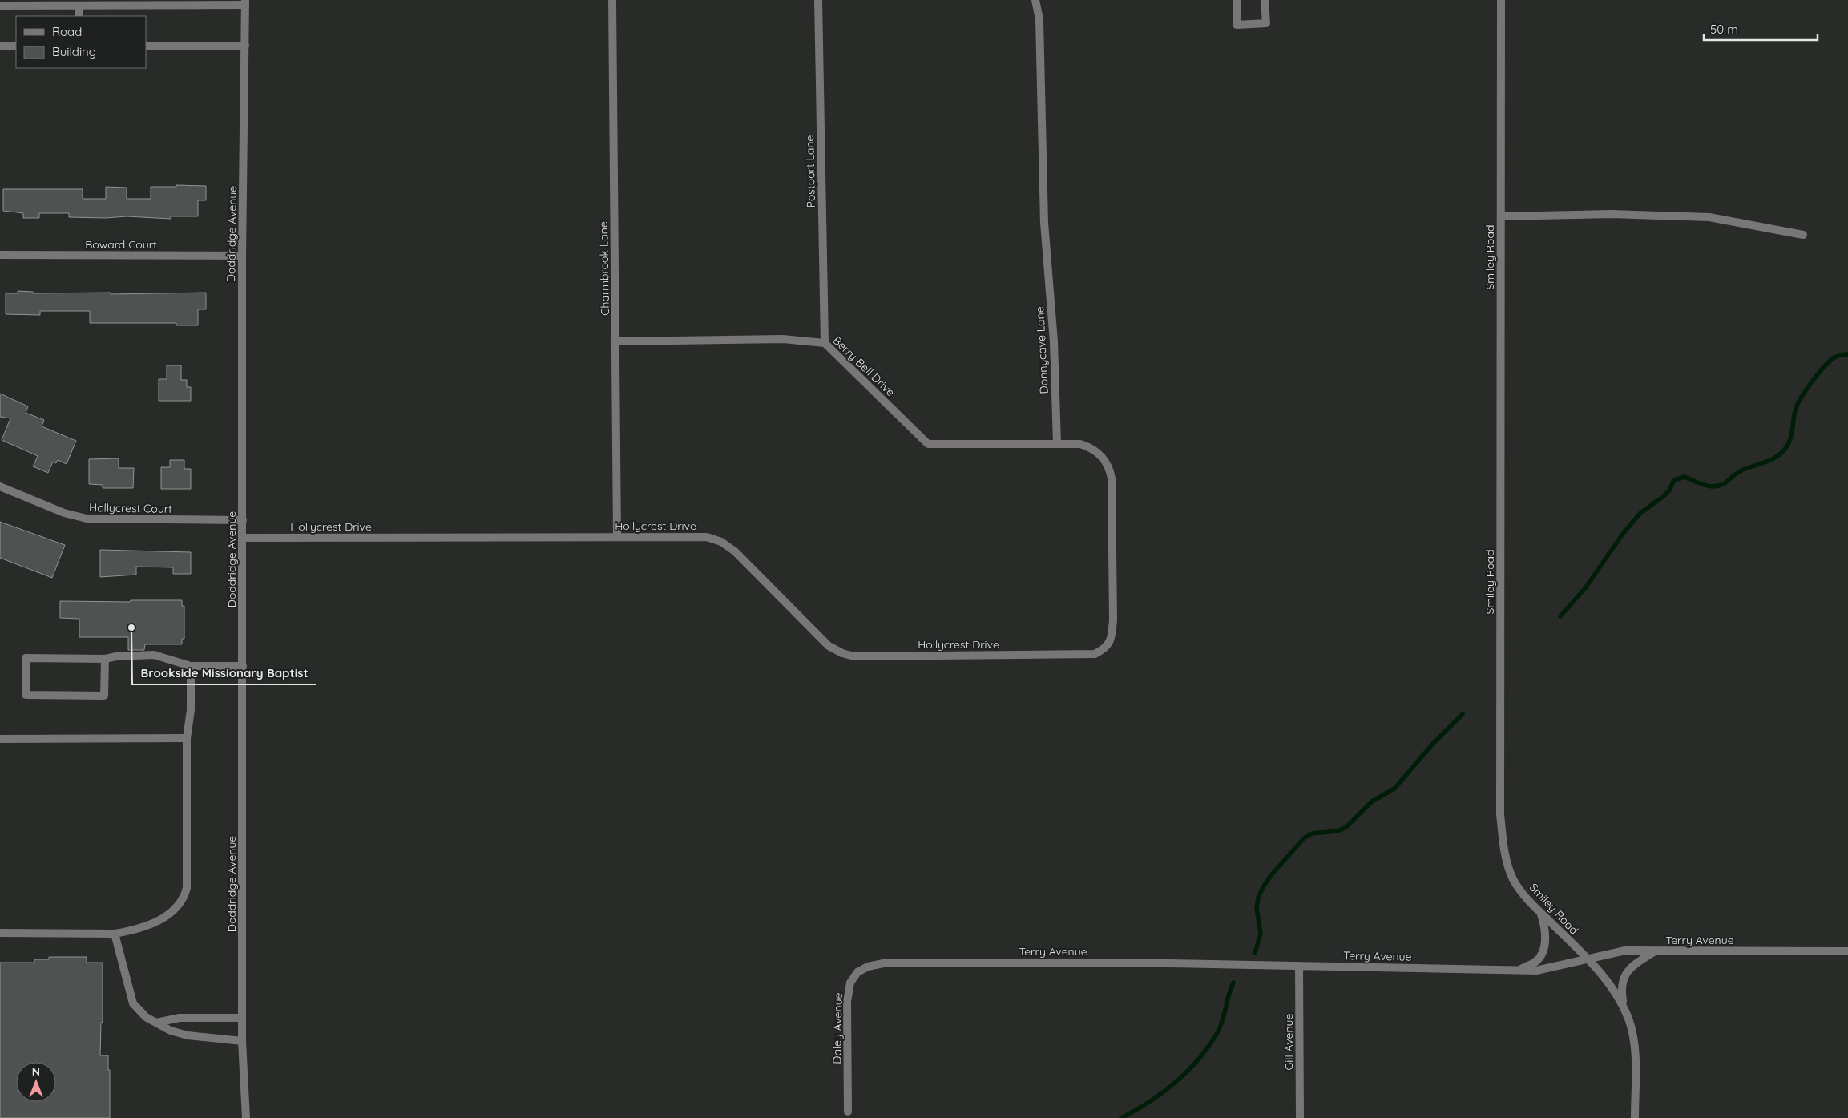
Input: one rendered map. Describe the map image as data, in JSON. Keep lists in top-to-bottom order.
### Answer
{
  "streets": {
    "street": [
      "Postport Lane",
      "Doddridge Avenue",
      "Boward Court",
      "Smiley Road",
      "Charmbrook Lane",
      "Donnycave Lane",
      "Berry Bell Drive",
      "Hollycrest Court",
      "Hollycrest Drive",
      "Terry Avenue",
      "Daley Avenue",
      "Gill Avenue"
    ]
  },
  "crossings": [
    ["Postport Lane", "Berry Bell Drive"],
    ["Doddridge Avenue", "Boward Court"],
    ["Doddridge Avenue", "Hollycrest Court"],
    ["Doddridge Avenue", "Hollycrest Drive"],
    ["Smiley Road", "Terry Avenue"],
    ["Charmbrook Lane", "Berry Bell Drive"],
    ["Charmbrook Lane", "Hollycrest Drive"],
    ["Donnycave Lane", "Berry Bell Drive"],
    ["Donnycave Lane", "Hollycrest Drive"],
    ["Berry Bell Drive", "Hollycrest Drive"],
    ["Terry Avenue", "Daley Avenue"],
    ["Terry Avenue", "Gill Avenue"]
  ],
  "places": ["Brookside Missionary Baptist"],
  "legend": ["Road", "Building"],
  "scale_bar": "50 m",
  "north": "top"
}
